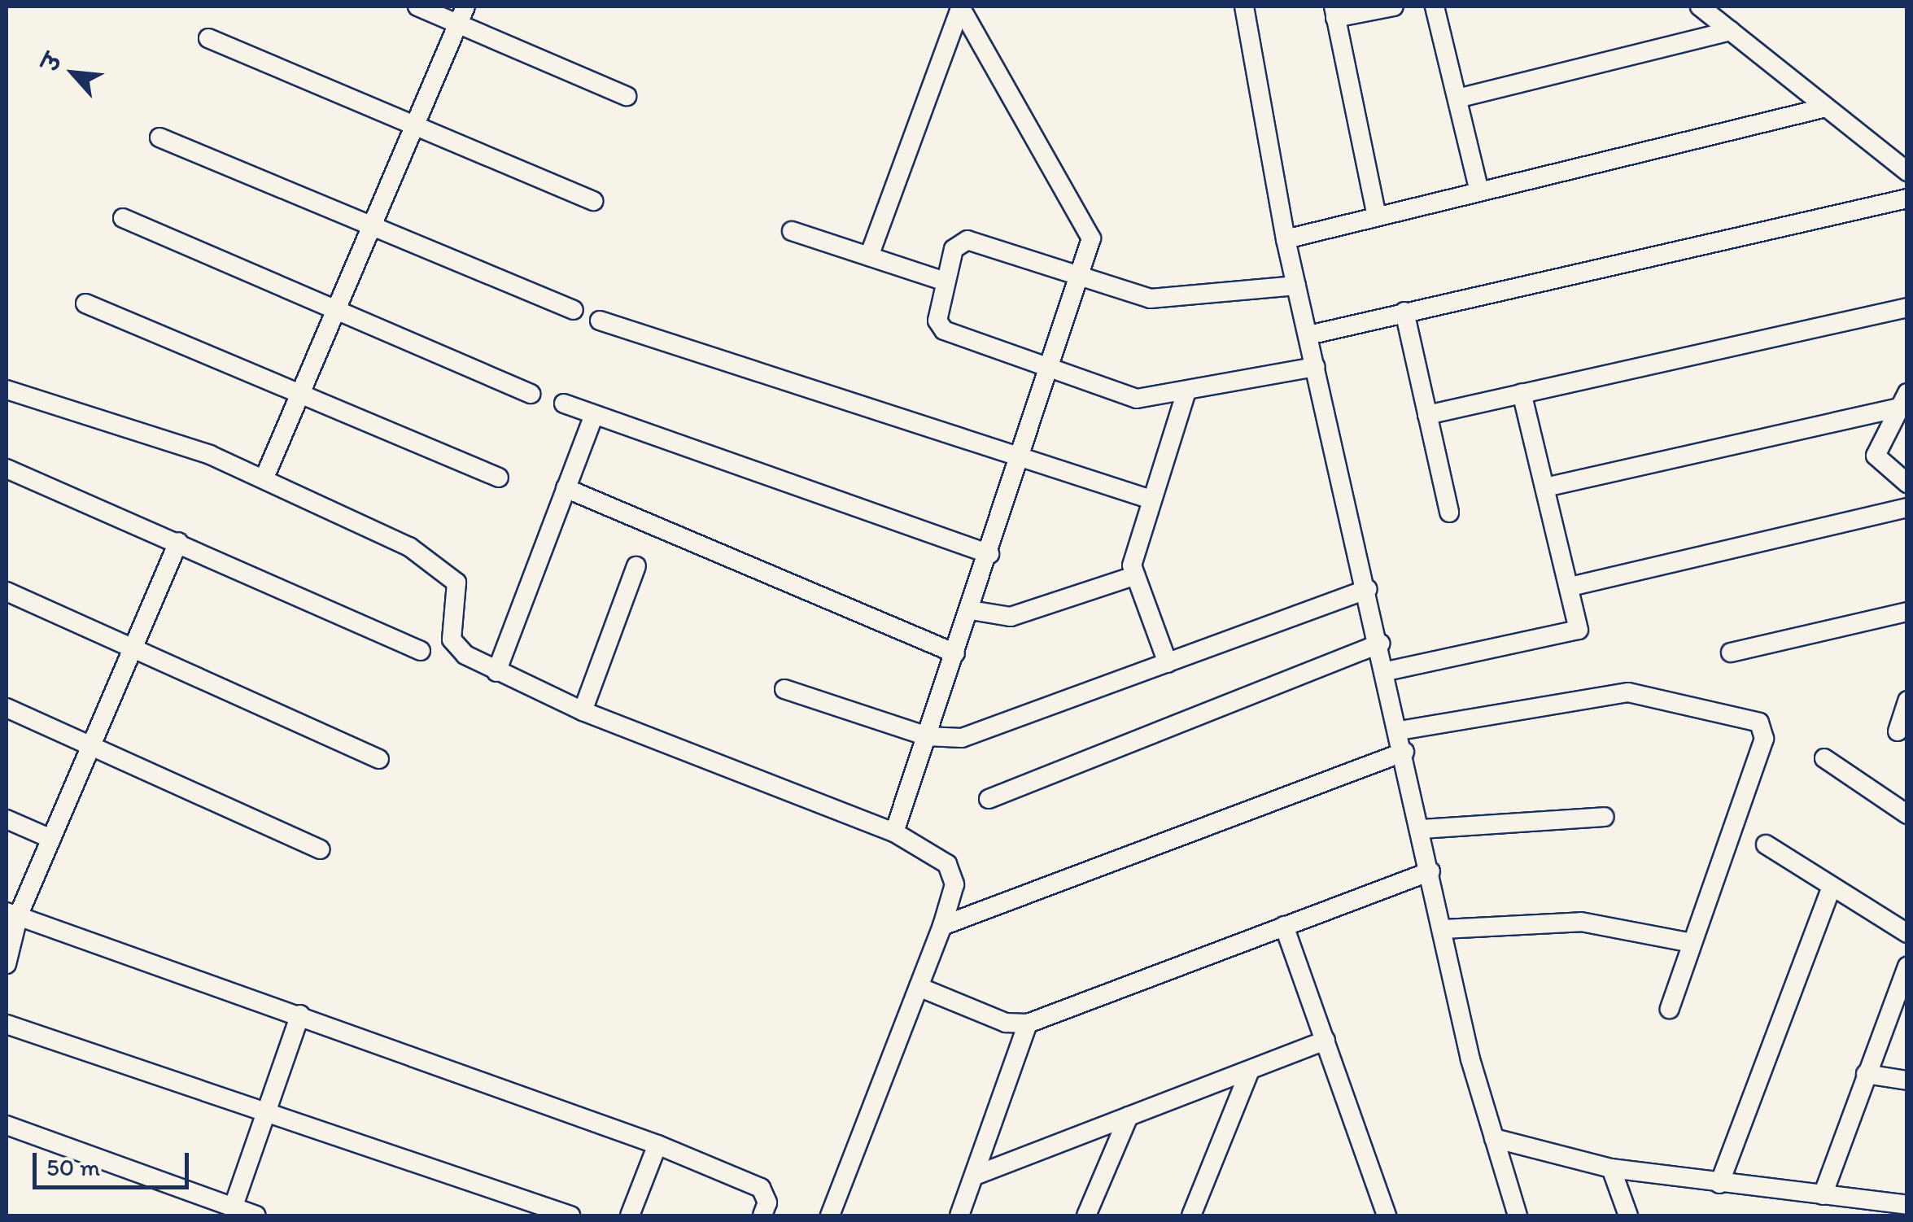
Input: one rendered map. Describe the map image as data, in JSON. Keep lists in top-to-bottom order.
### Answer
{
  "scale_bar": "50 m",
  "north": "top left"
}
